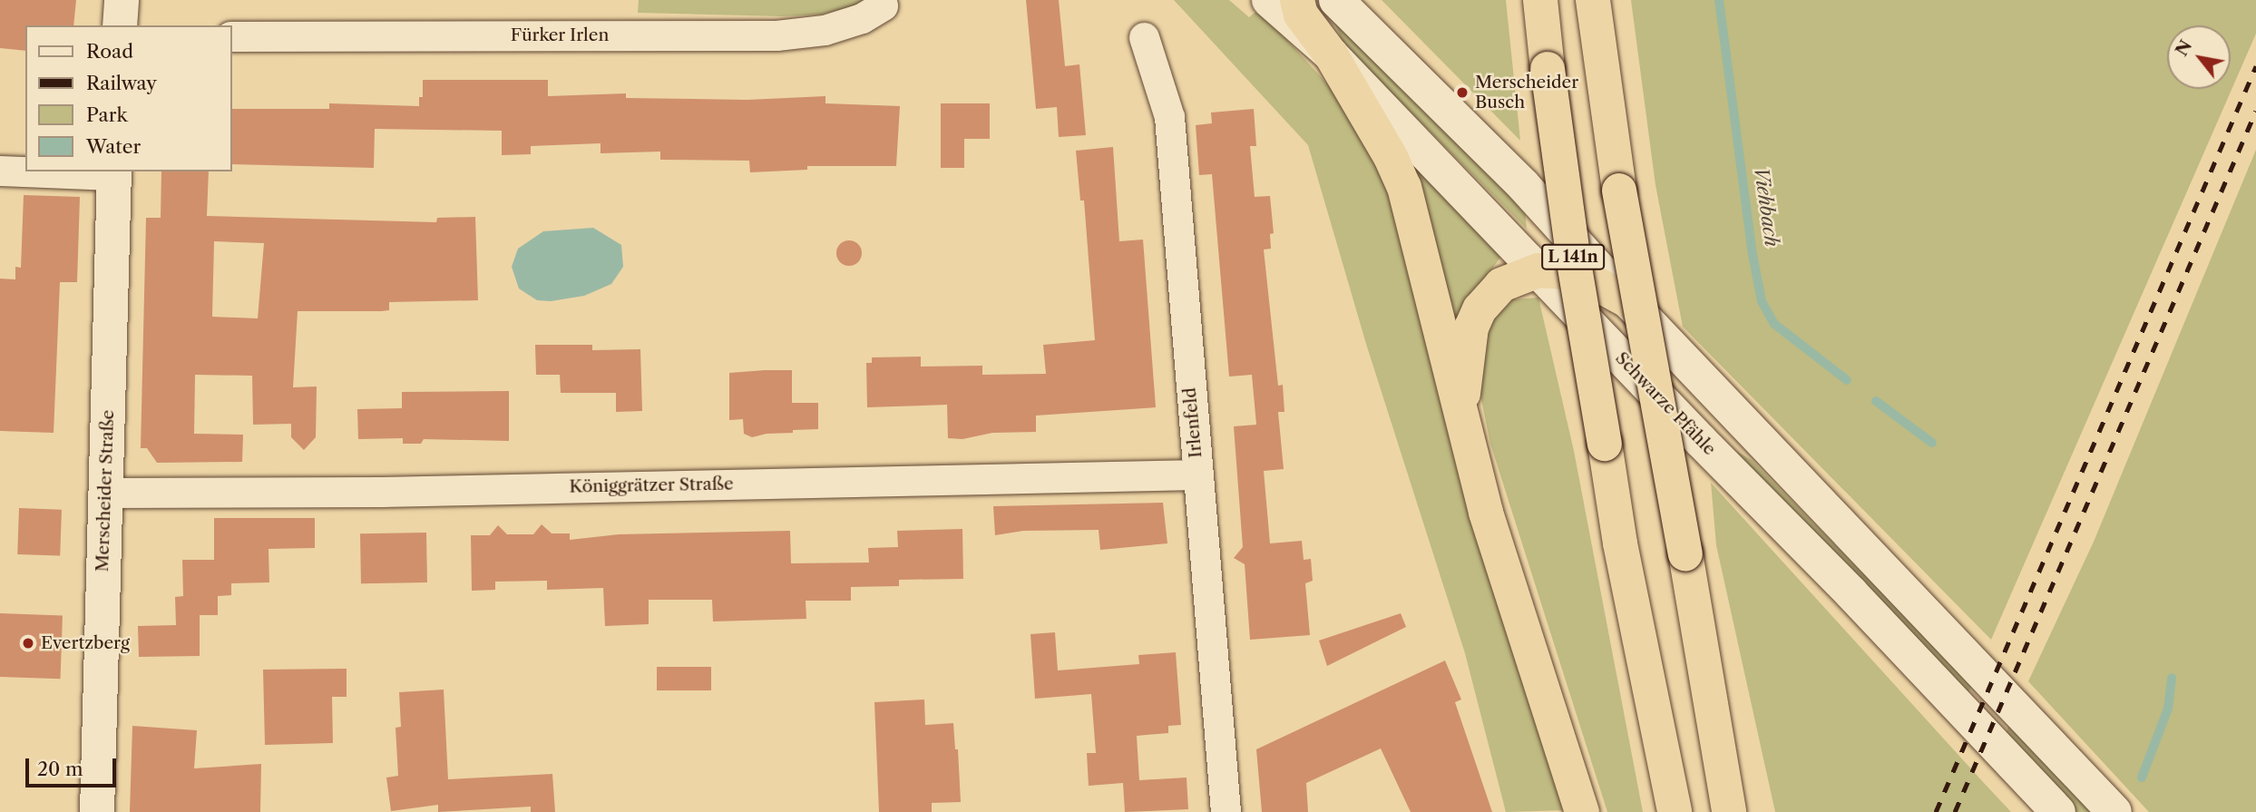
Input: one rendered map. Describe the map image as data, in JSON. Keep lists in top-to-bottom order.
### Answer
{
  "streets": {
    "highway": ["L 141n"],
    "main road": ["Schwarze Pfähle", "Merscheider Straße"],
    "street": ["Fürker Irlen", "Irlenfeld", "Königgrätzer Straße"]
  },
  "crossings": [
    ["Irlenfeld", "Königgrätzer Straße"],
    ["Königgrätzer Straße", "Merscheider Straße"]
  ],
  "water": ["Viehbach"],
  "places": ["Merscheider Busch", "Evertzberg"],
  "legend": [
    "Road",
    "Railway",
    "Park",
    "Water"
  ],
  "scale_bar": "20 m",
  "north": "top left"
}
